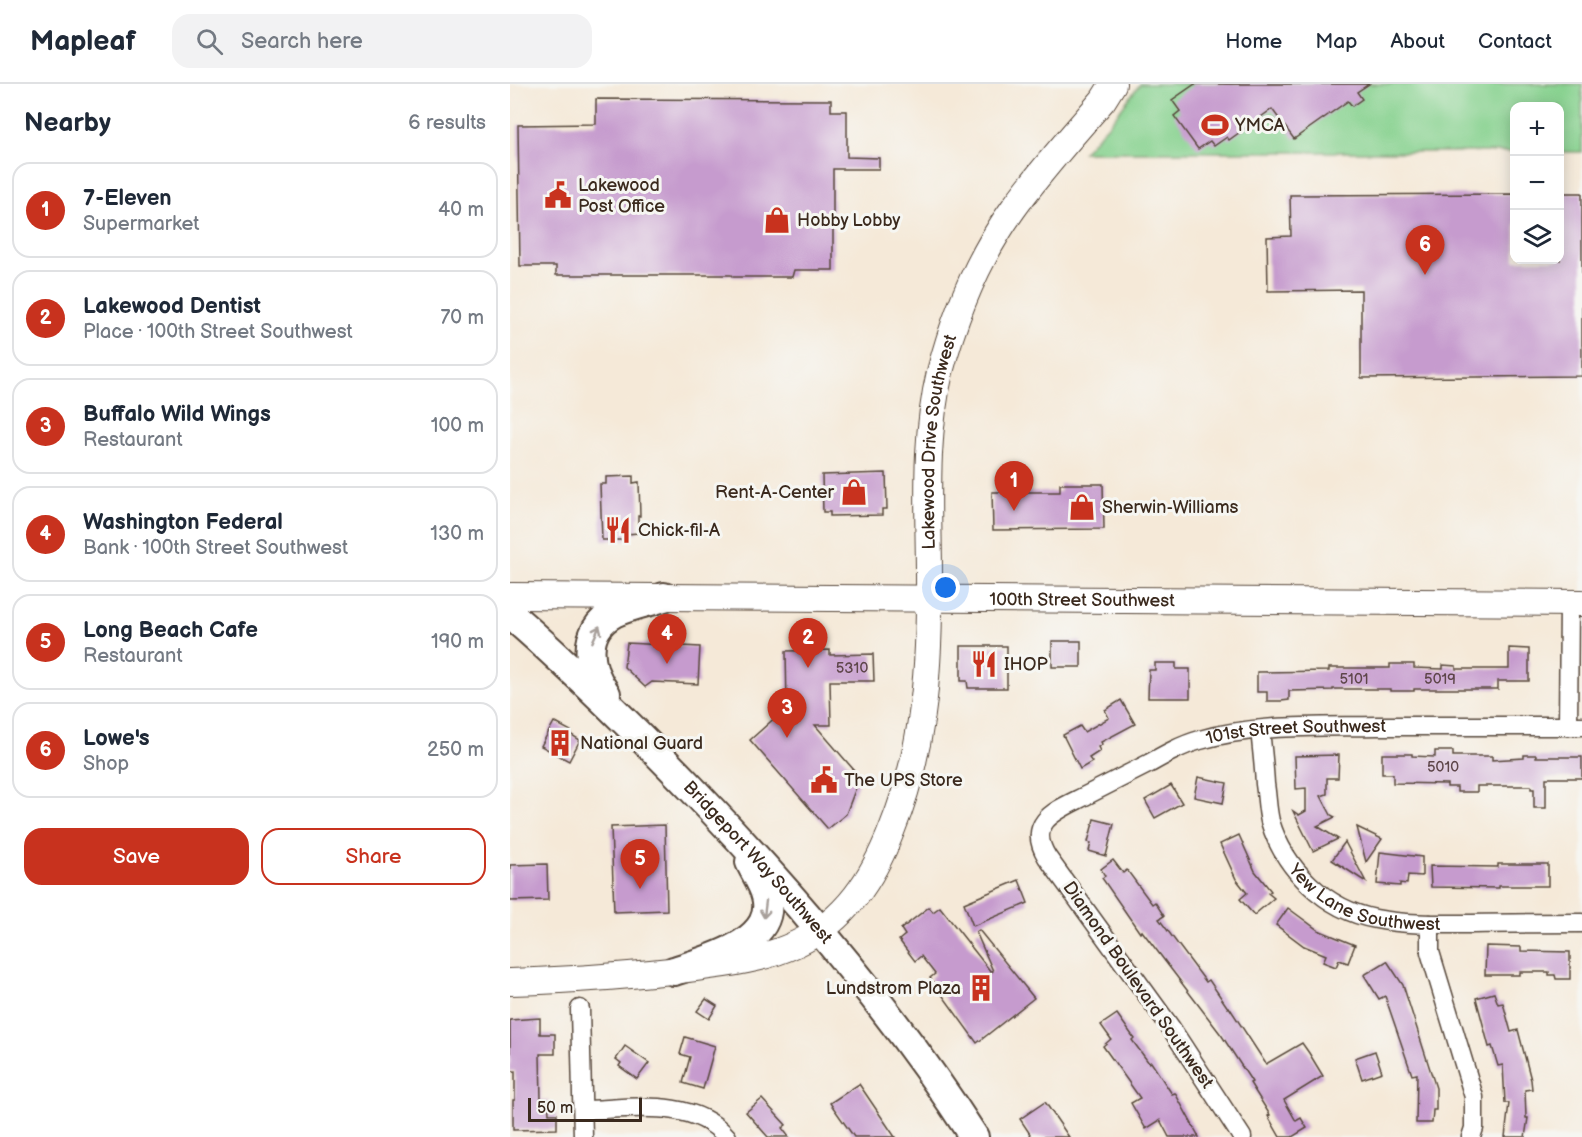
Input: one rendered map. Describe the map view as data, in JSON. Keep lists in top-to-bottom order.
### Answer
{
  "streets": {
    "main road": ["Lakewood Drive Southwest", "100th Street Southwest", "Bridgeport Way Southwest"],
    "street": ["101st Street Southwest", "Yew Lane Southwest", "Diamond Boulevard Southwest"]
  },
  "crossings": [
    ["Lakewood Drive Southwest", "100th Street Southwest"],
    ["Lakewood Drive Southwest", "Bridgeport Way Southwest"],
    ["101st Street Southwest", "Yew Lane Southwest"],
    ["101st Street Southwest", "Diamond Boulevard Southwest"]
  ],
  "places": {
    "sports": ["YMCA"],
    "public building": ["Lakewood Post Office", "The UPS Store"],
    "shop": ["Hobby Lobby", "Rent-A-Center", "Sherwin-Williams"],
    "restaurant": ["Chick-fil-A", "IHOP"],
    "building": ["National Guard", "Lundstrom Plaza"]
  },
  "house_numbers": [
    "5310",
    "5101",
    "5019",
    "5010"
  ],
  "scale_bar": "50 m",
  "page": {
    "header": "Mapleaf",
    "search": "Search here",
    "nav": [
      "Home",
      "Map",
      "About",
      "Contact"
    ],
    "heading": ["Nearby", "6 results"],
    "map_buttons": ["+", "−"],
    "list": [
      {
        "mark": "1",
        "name": "7-Eleven",
        "note": "Supermarket",
        "value": "40 m"
      },
      {
        "mark": "2",
        "name": "Lakewood Dentist",
        "note": "Place · 100th Street Southwest",
        "value": "70 m"
      },
      {
        "mark": "3",
        "name": "Buffalo Wild Wings",
        "note": "Restaurant",
        "value": "100 m"
      },
      {
        "mark": "4",
        "name": "Washington Federal",
        "note": "Bank · 100th Street Southwest",
        "value": "130 m"
      },
      {
        "mark": "5",
        "name": "Long Beach Cafe",
        "note": "Restaurant",
        "value": "190 m"
      },
      {
        "mark": "6",
        "name": "Lowe's",
        "note": "Shop",
        "value": "250 m"
      }
    ],
    "pins": [
      "6",
      "1",
      "4",
      "2",
      "3",
      "5"
    ],
    "buttons": ["Save", "Share"],
    "scale": "50 m"
  }
}
